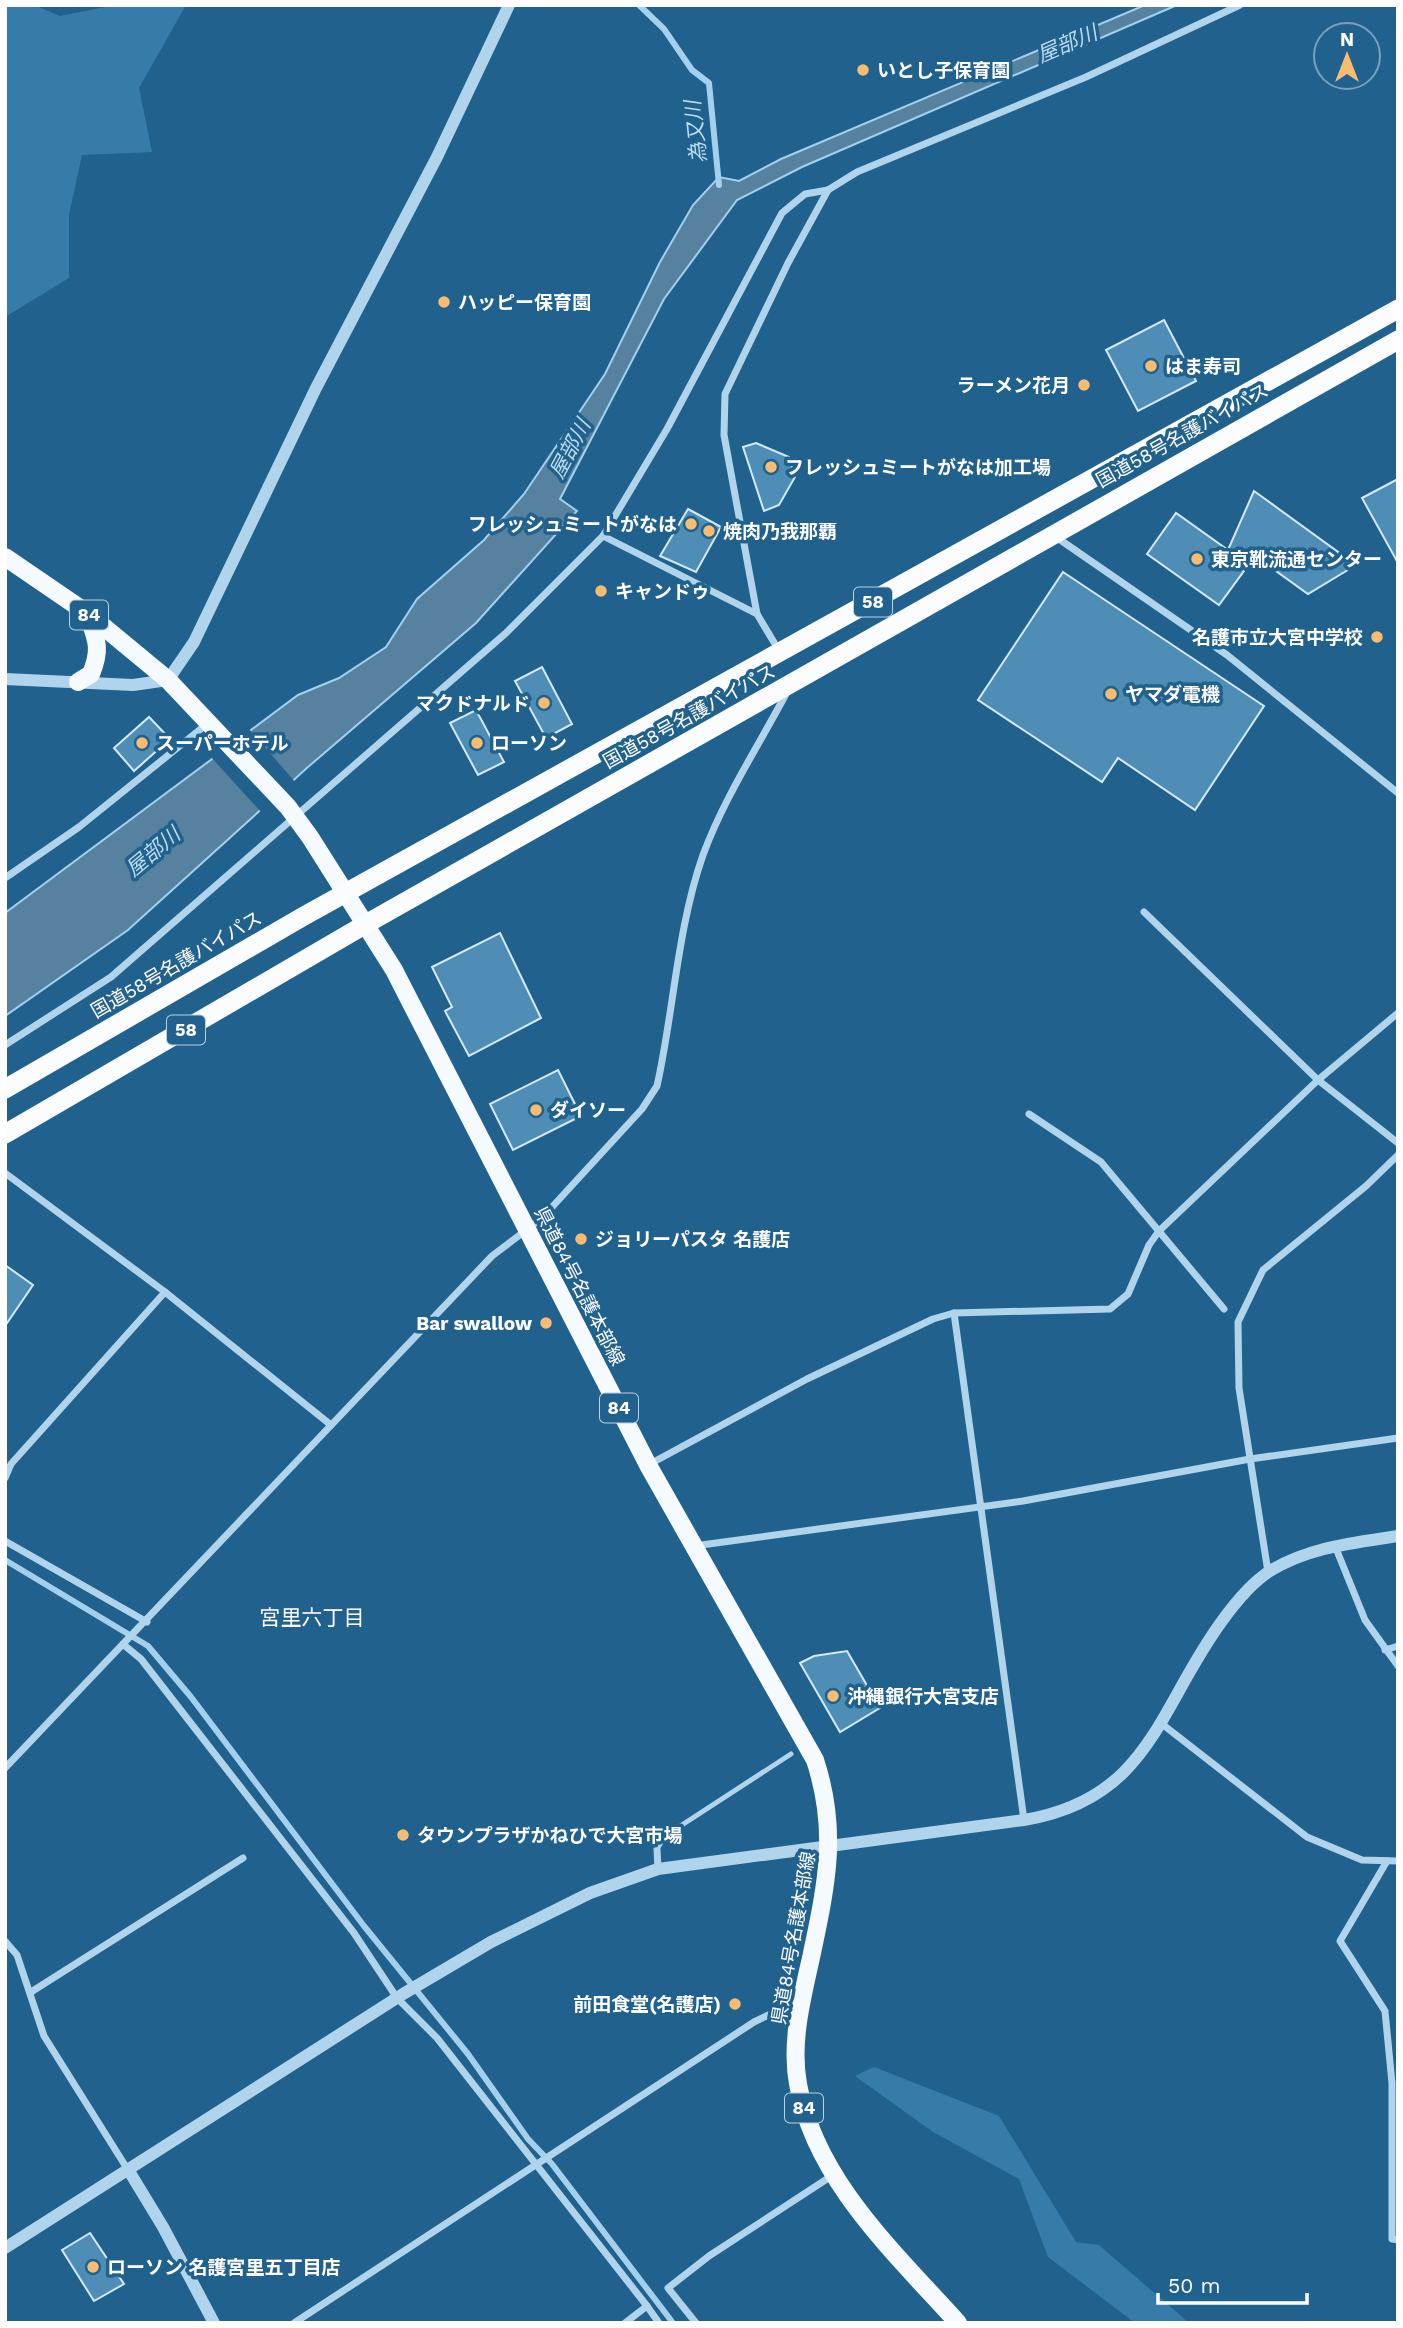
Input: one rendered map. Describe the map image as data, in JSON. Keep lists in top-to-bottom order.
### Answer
{
  "streets": {
    "highway": ["国道58号名護バイパス", "58"],
    "main road": ["84", "県道84号名護本部線"]
  },
  "crossings": [
    ["国道58号名護バイパス", "県道84号名護本部線"]
  ],
  "districts": ["宮里六丁目"],
  "water": ["屋部川", "為又川"],
  "places": [
    "いとし子保育園",
    "ハッピー保育園",
    "はま寿司",
    "ラーメン花月",
    "フレッシュミートがなは加工場",
    "フレッシュミートがなは",
    "焼肉乃我那覇",
    "東京靴流通センター",
    "キャンドゥ",
    "名護市立大宮中学校",
    "ヤマダ電機",
    "マクドナルド",
    "スーパーホテル",
    "ローソン",
    "ダイソー",
    "ジョリーパスタ 名護店",
    "Bar swallow",
    "沖縄銀行大宮支店",
    "タウンプラザかねひで大宮市場",
    "前田食堂(名護店)",
    "ローソン 名護宮里五丁目店"
  ],
  "scale_bar": "50 m",
  "north": "top"
}
